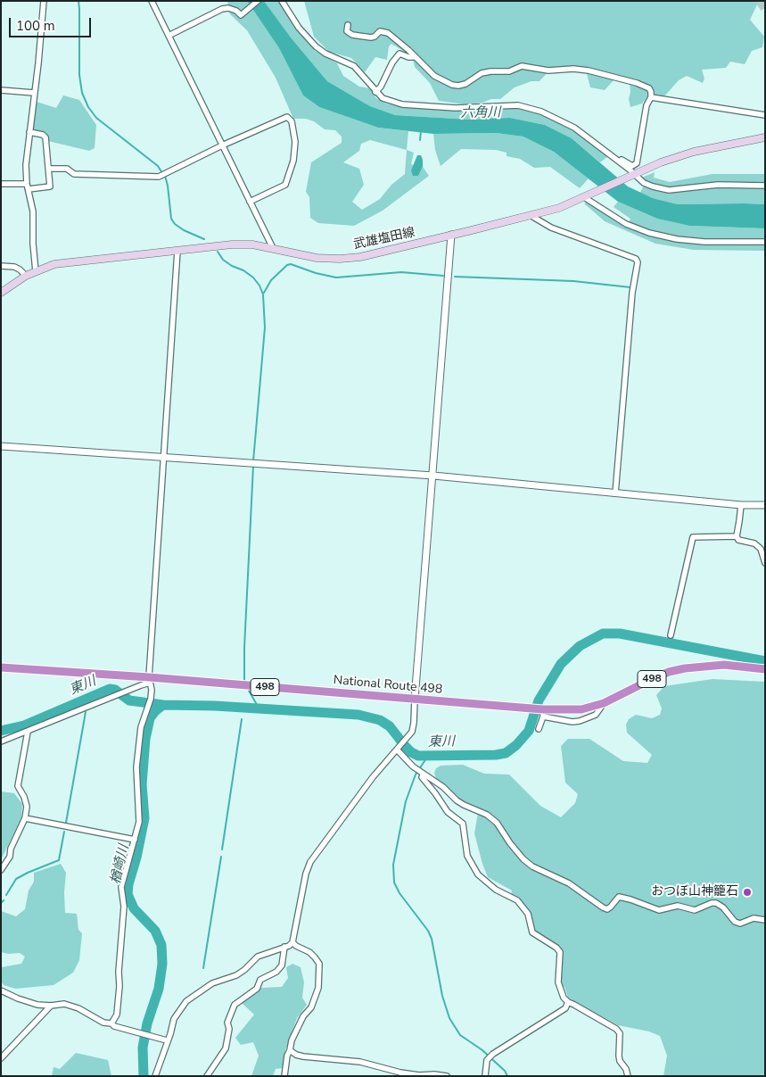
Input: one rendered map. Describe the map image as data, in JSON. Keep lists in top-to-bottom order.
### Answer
{
  "streets": {
    "highway": ["498", "National Route 498"],
    "main road": ["武雄塩田線"]
  },
  "water": ["六角川", "東川", "楢崎川"],
  "places": ["おつぼ山神籠石"],
  "scale_bar": "100 m"
}
